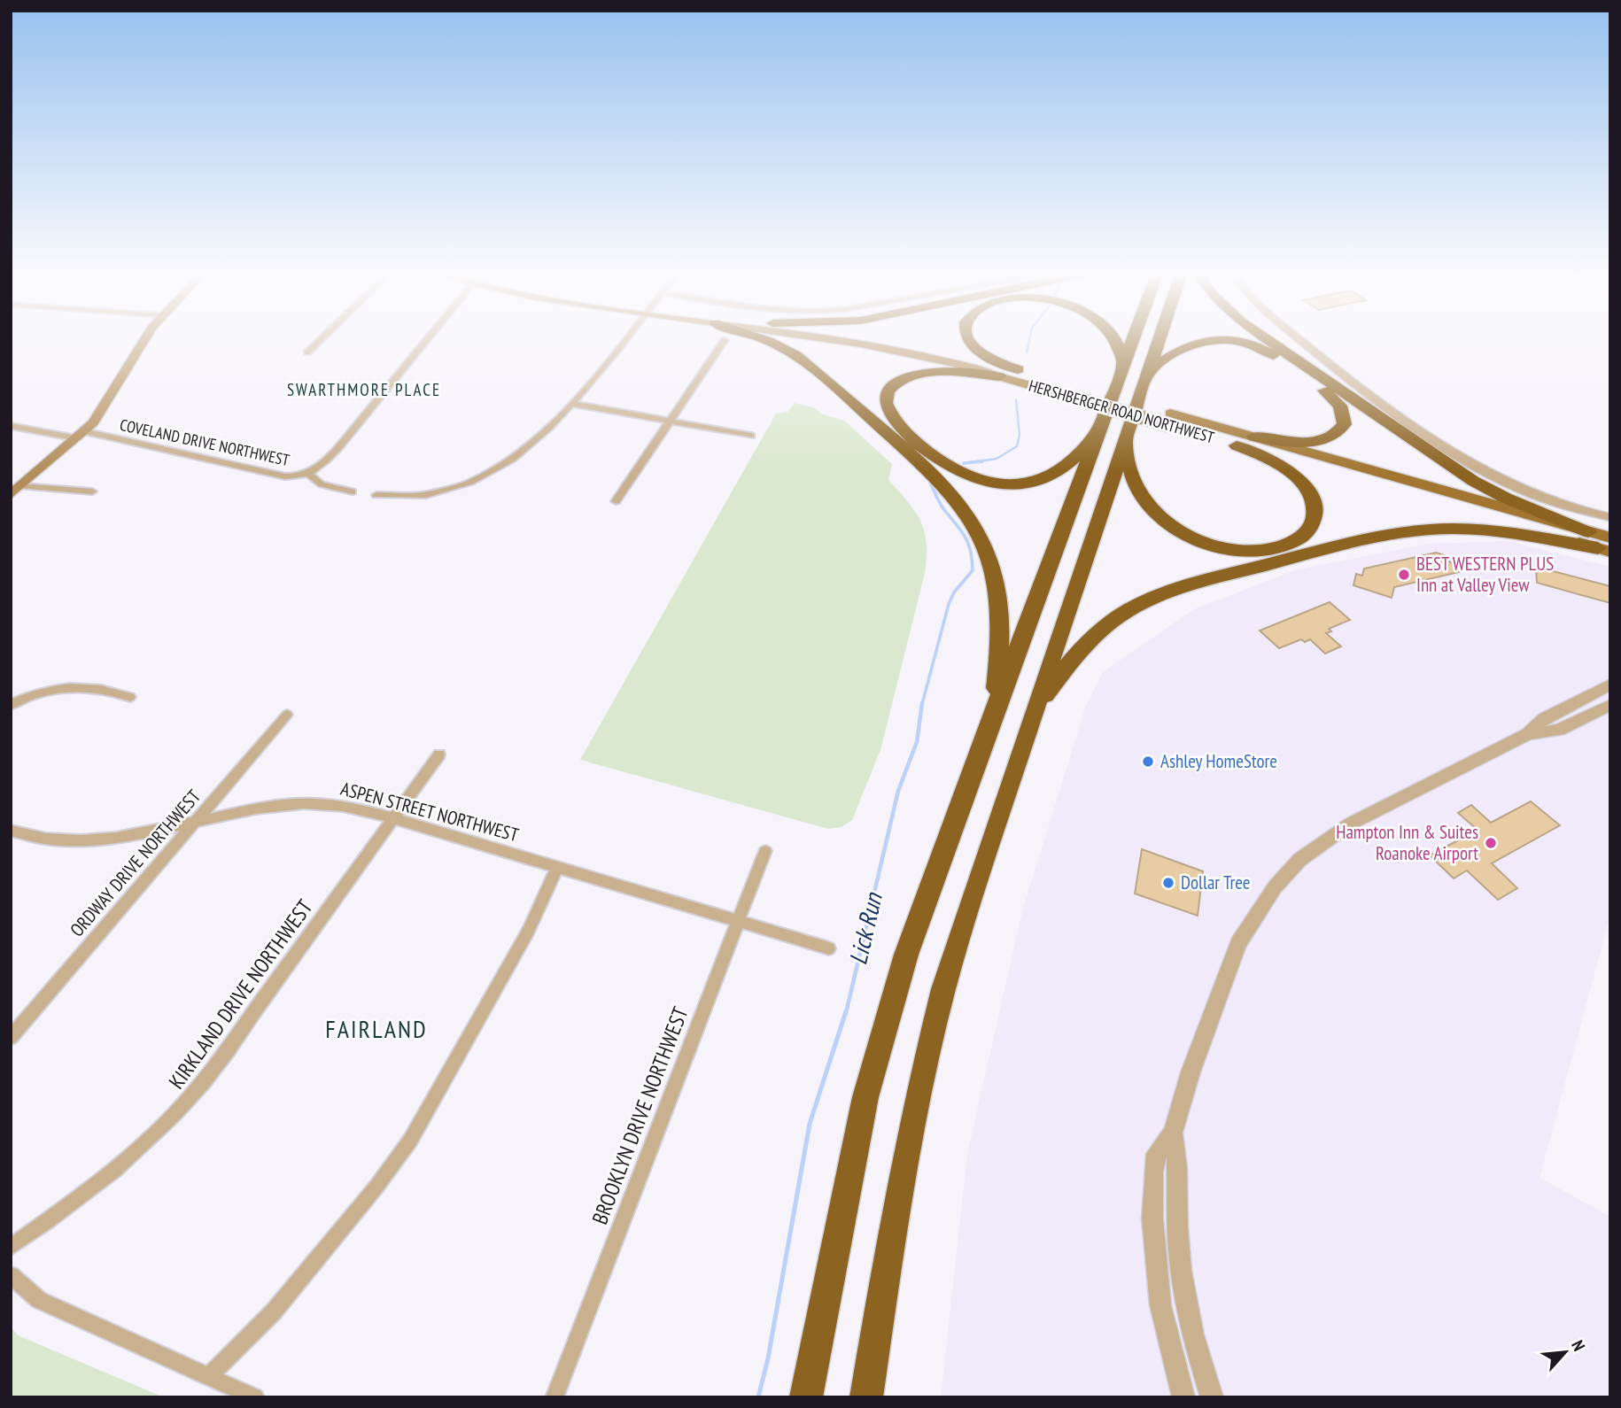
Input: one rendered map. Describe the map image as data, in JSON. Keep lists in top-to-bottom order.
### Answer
{
  "streets": {
    "main road": ["HERSHBERGER ROAD NORTHWEST"],
    "street": [
      "COVELAND DRIVE NORTHWEST",
      "ASPEN STREET NORTHWEST",
      "ORDWAY DRIVE NORTHWEST",
      "KIRKLAND DRIVE NORTHWEST",
      "BROOKLYN DRIVE NORTHWEST"
    ]
  },
  "crossings": [
    ["ASPEN STREET NORTHWEST", "ORDWAY DRIVE NORTHWEST"],
    ["ASPEN STREET NORTHWEST", "KIRKLAND DRIVE NORTHWEST"],
    ["ASPEN STREET NORTHWEST", "BROOKLYN DRIVE NORTHWEST"]
  ],
  "districts": ["SWARTHMORE PLACE", "FAIRLAND"],
  "water": ["Lick Run"],
  "places": [
    "BEST WESTERN PLUS Inn at Valley View",
    "Ashley HomeStore",
    "Hampton Inn & Suites Roanoke Airport",
    "Dollar Tree"
  ],
  "north": "top right"
}
